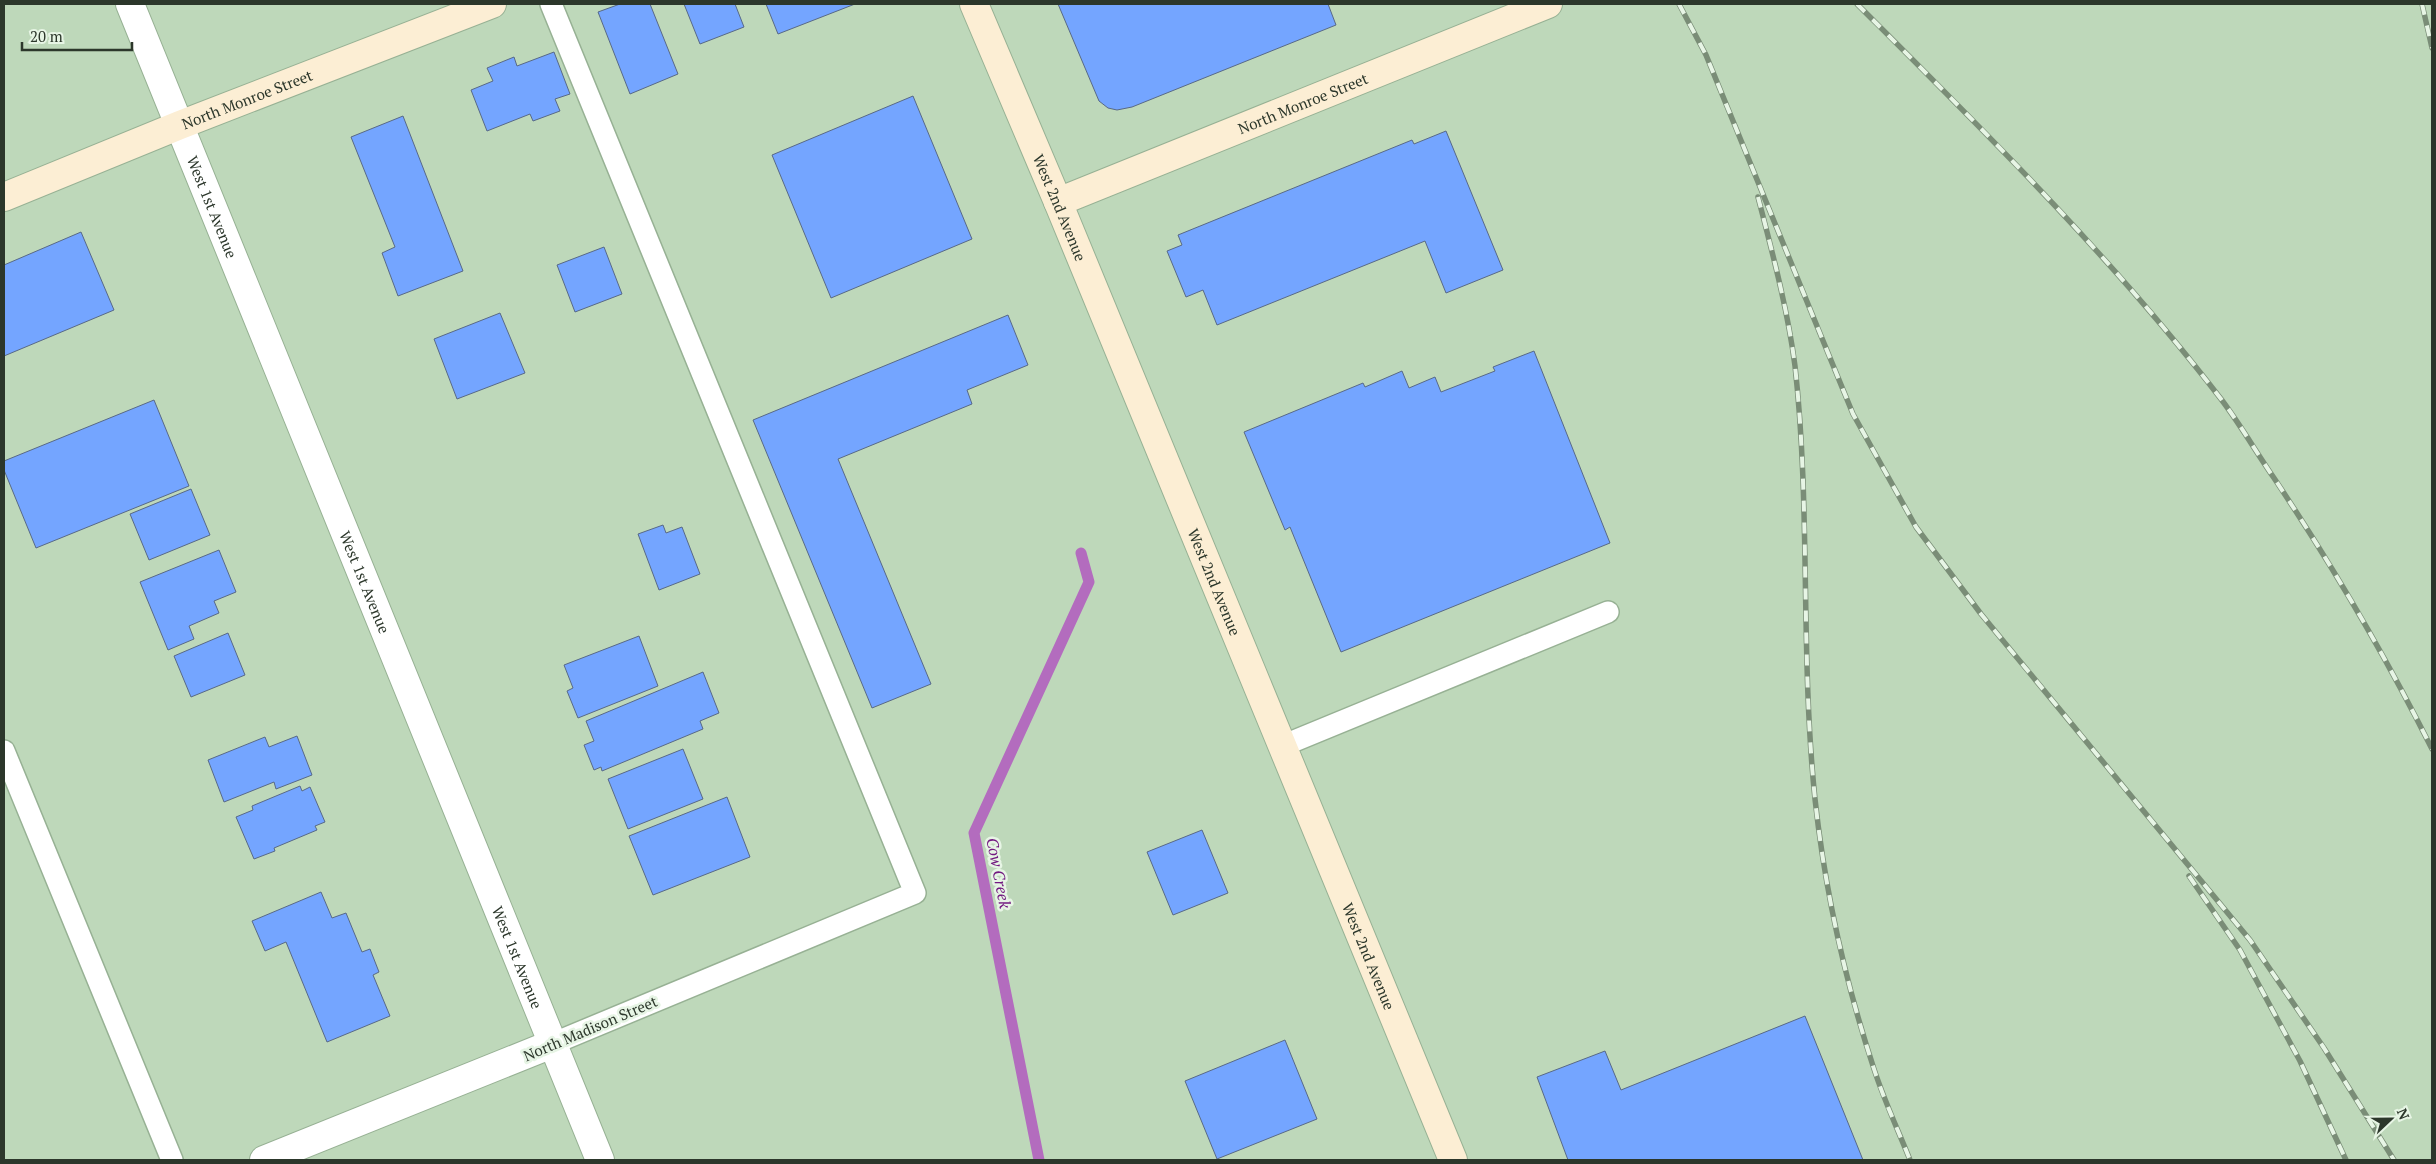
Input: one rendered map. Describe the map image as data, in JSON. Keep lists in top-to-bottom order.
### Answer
{
  "streets": {
    "street": [
      "North Monroe Street",
      "West 1st Avenue",
      "West 2nd Avenue",
      "North Madison Street"
    ]
  },
  "crossings": [
    ["North Monroe Street", "West 1st Avenue"],
    ["North Monroe Street", "West 2nd Avenue"],
    ["West 1st Avenue", "North Madison Street"]
  ],
  "water": ["Cow Creek"],
  "scale_bar": "20 m",
  "north": "right"
}
